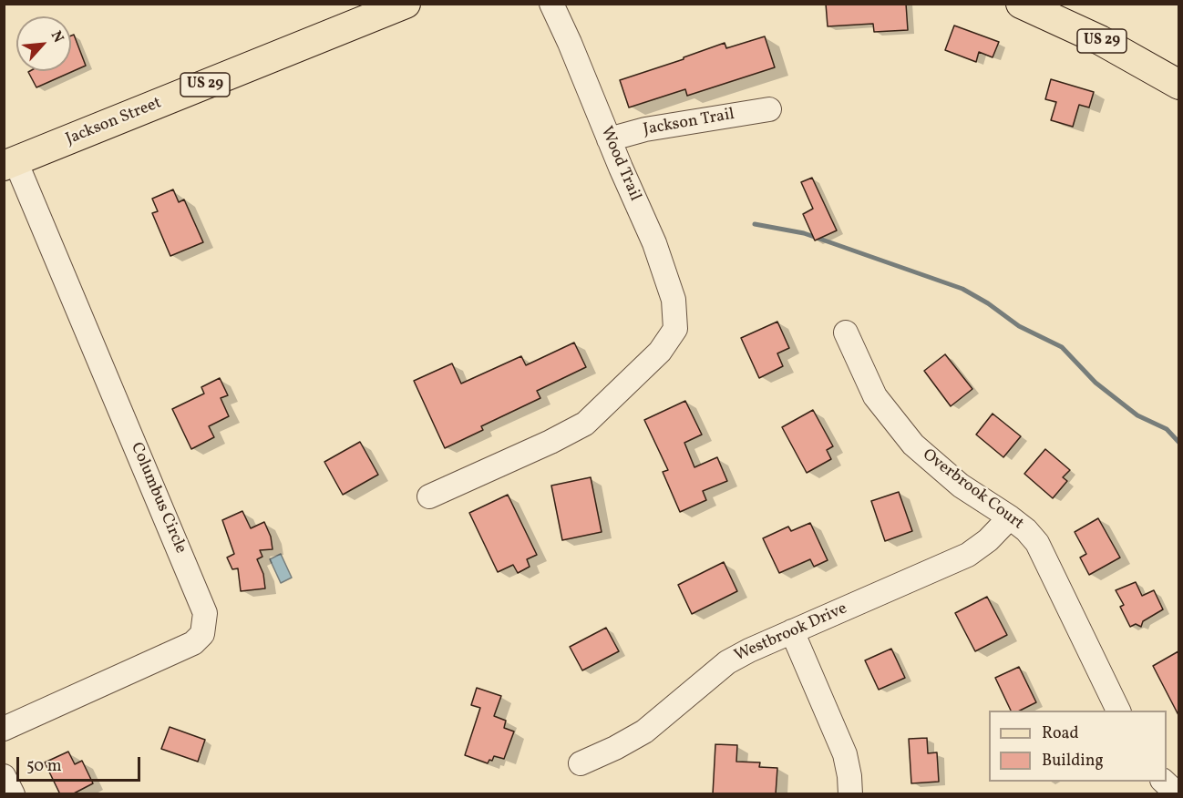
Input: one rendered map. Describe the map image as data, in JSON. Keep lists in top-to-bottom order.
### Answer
{
  "streets": {
    "main road": ["US 29", "Jackson Street"],
    "street": [
      "Jackson Trail",
      "Wood Trail",
      "Overbrook Court",
      "Columbus Circle",
      "Westbrook Drive"
    ]
  },
  "crossings": [
    ["Jackson Street", "Columbus Circle"],
    ["Jackson Trail", "Wood Trail"],
    ["Overbrook Court", "Westbrook Drive"]
  ],
  "legend": ["Road", "Building"],
  "scale_bar": "50 m",
  "north": "top right"
}
